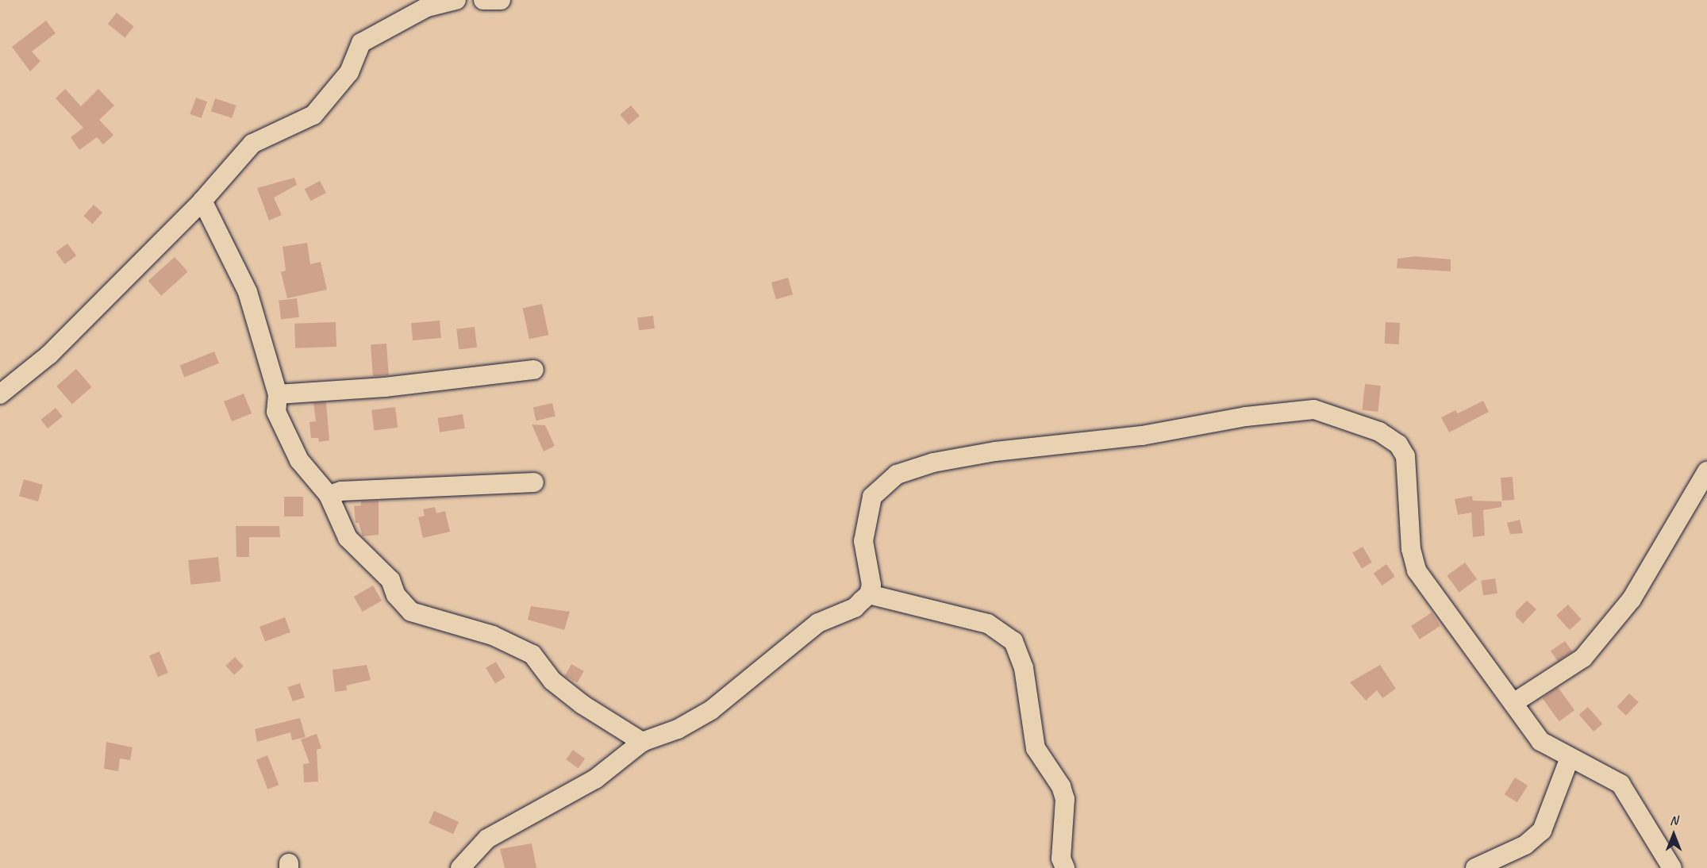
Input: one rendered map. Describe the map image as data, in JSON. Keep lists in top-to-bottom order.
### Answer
{
  "north": "top"
}
